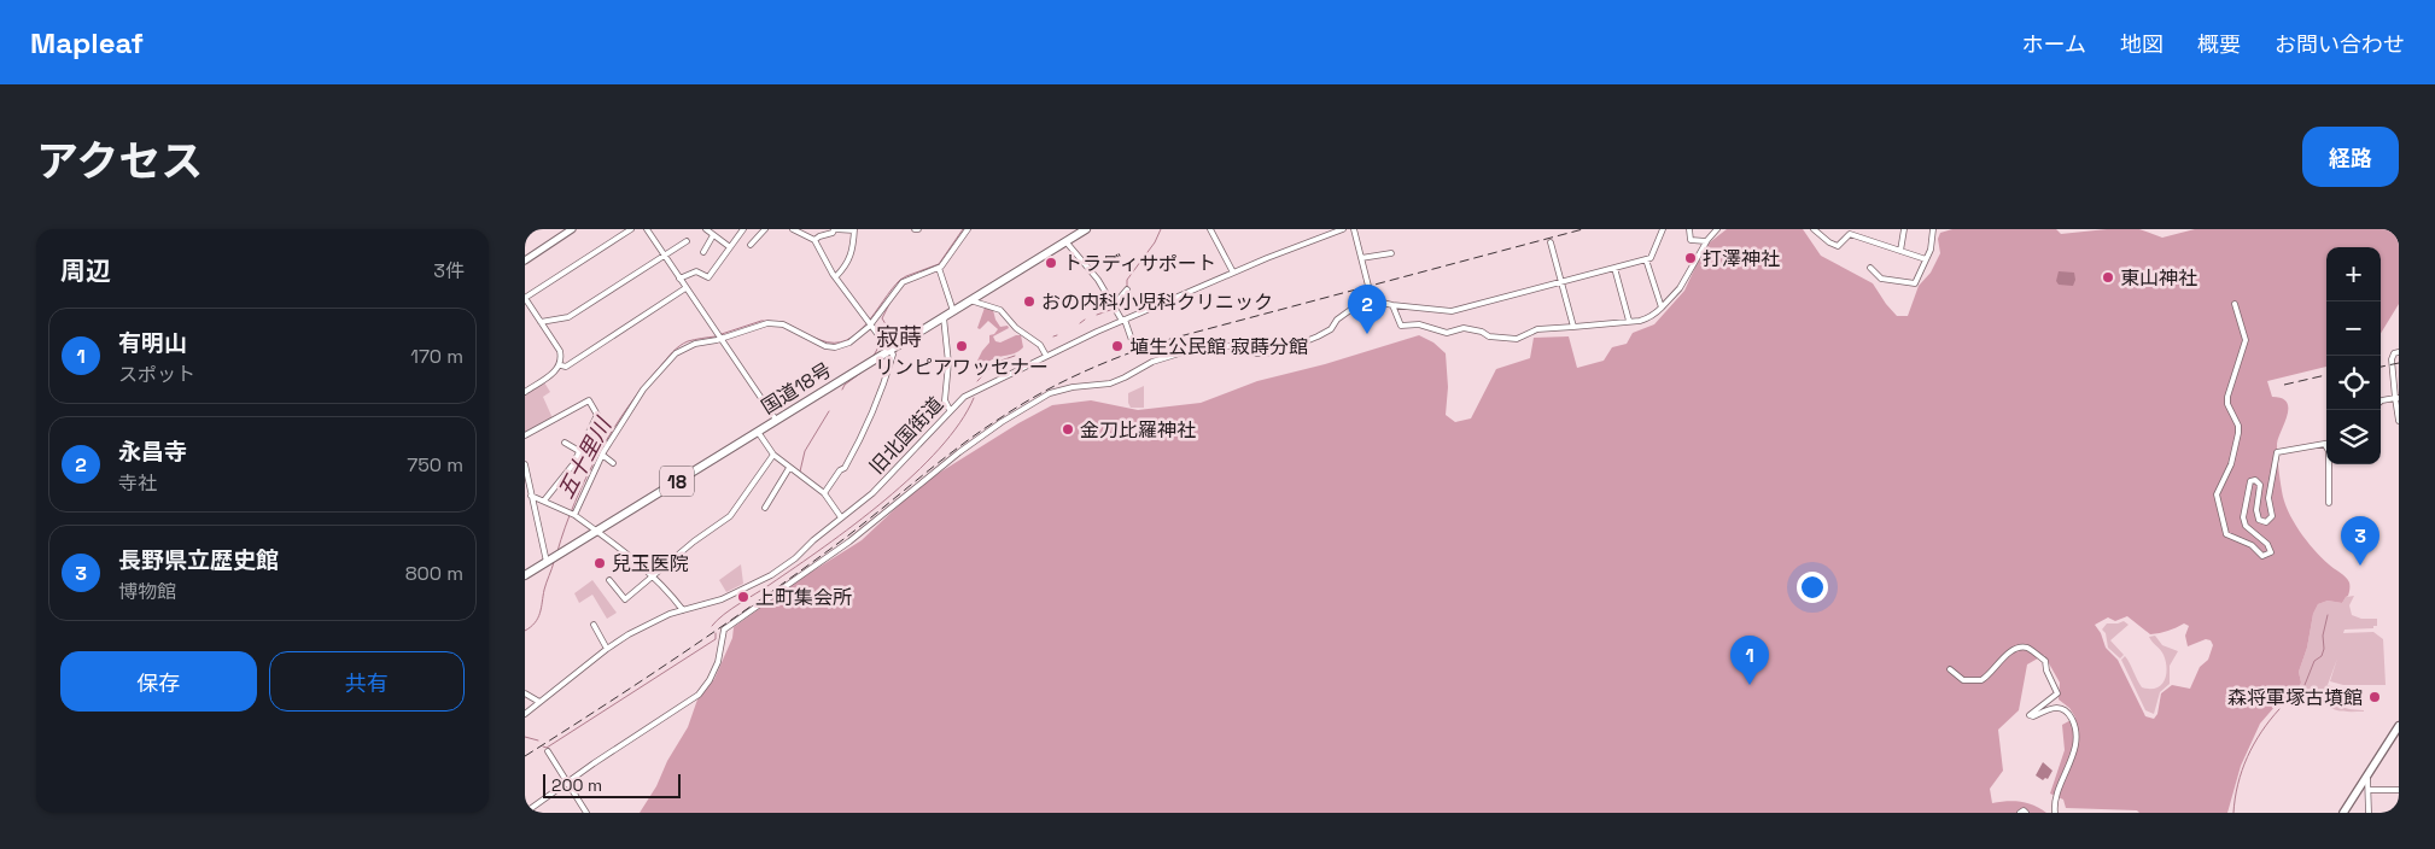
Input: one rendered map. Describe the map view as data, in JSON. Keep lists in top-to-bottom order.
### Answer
{
  "streets": {
    "highway": ["国道18号", "18"],
    "street": ["旧北国街道"]
  },
  "districts": ["寂蒔"],
  "water": ["五十里川"],
  "places": [
    "打澤神社",
    "トラディサポート",
    "東山神社",
    "おの内科小児科クリニック",
    "リンピアワッセナー",
    "埴生公民館 寂蒔分館",
    "金刀比羅神社",
    "兒玉医院",
    "上町集会所",
    "森将軍塚古墳館"
  ],
  "scale_bar": "200 m",
  "page": {
    "header": "Mapleaf",
    "nav": [
      "ホーム",
      "地図",
      "概要",
      "お問い合わせ"
    ],
    "title": "アクセス",
    "buttons": [
      "経路",
      ["保存", "共有"]
    ],
    "heading": ["周辺", "3件"],
    "map_buttons": ["+", "−"],
    "pins": ["2", "3", "1"],
    "list": [
      {
        "mark": "1",
        "name": "有明山",
        "note": "スポット",
        "value": "170 m"
      },
      {
        "mark": "2",
        "name": "永昌寺",
        "note": "寺社",
        "value": "750 m"
      },
      {
        "mark": "3",
        "name": "長野県立歴史館",
        "note": "博物館",
        "value": "800 m"
      }
    ],
    "scale": "200 m"
  }
}
